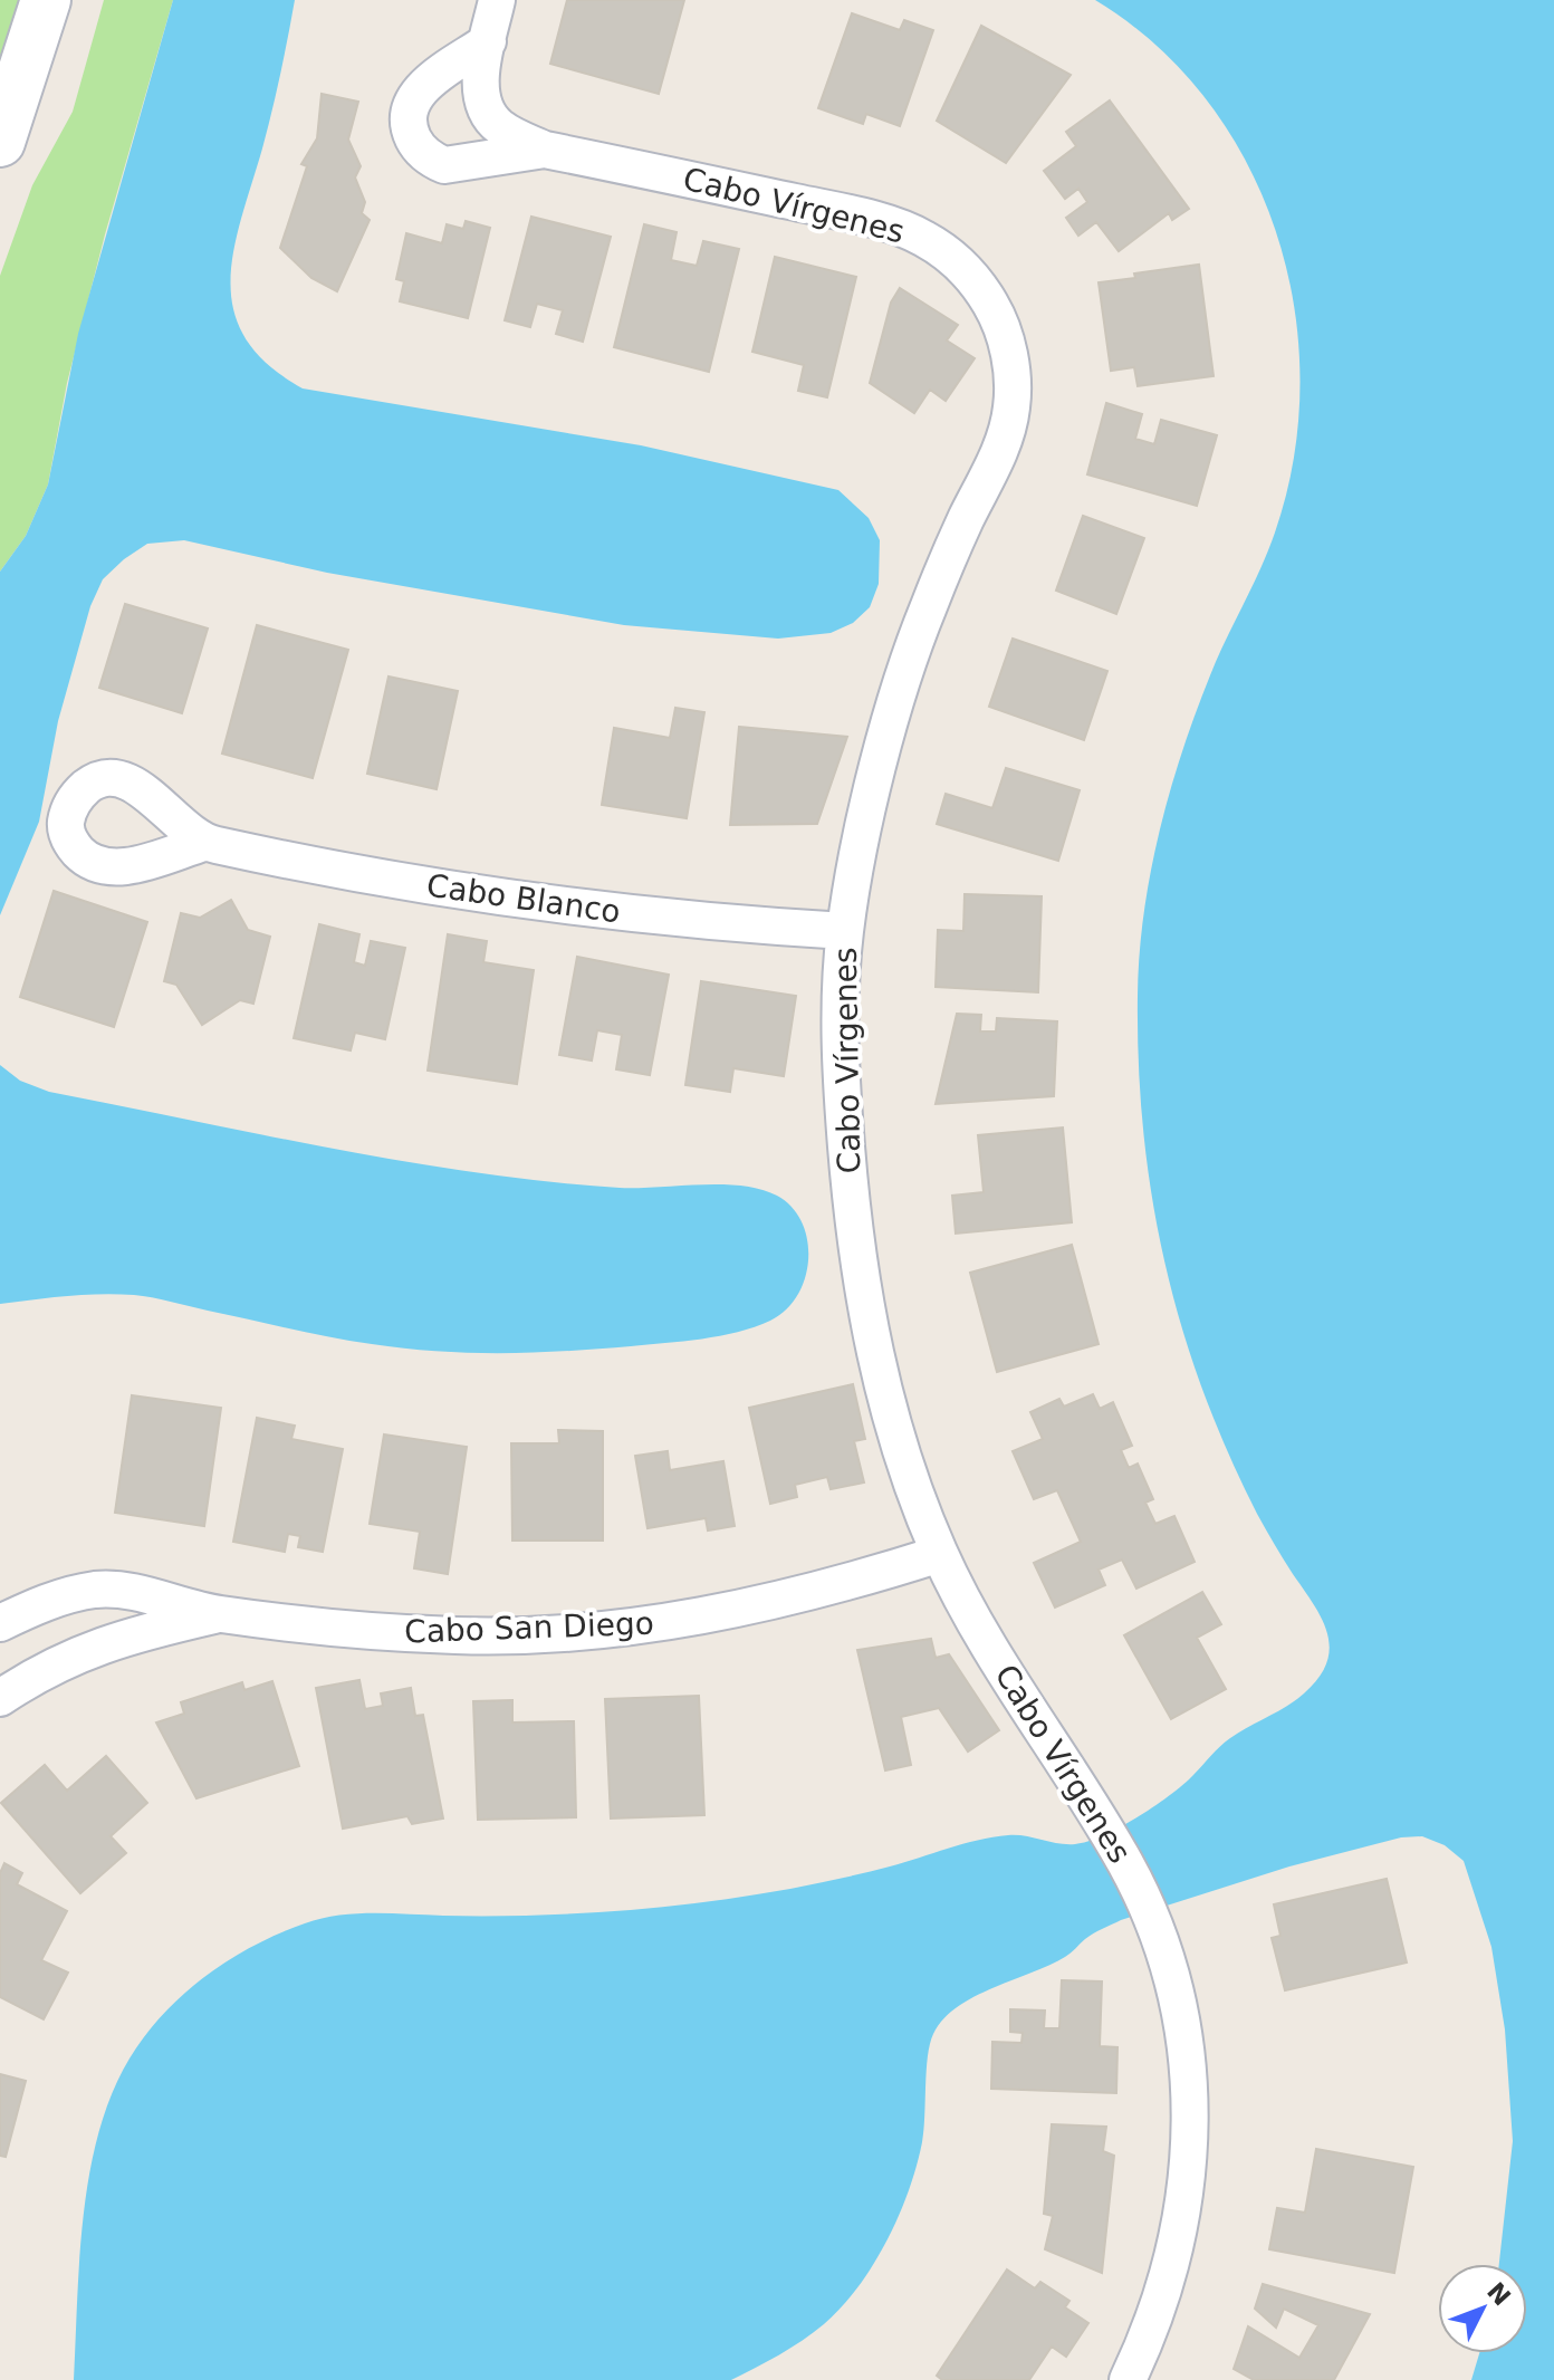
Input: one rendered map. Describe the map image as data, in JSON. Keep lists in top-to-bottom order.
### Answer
{
  "streets": {
    "street": ["Cabo Vírgenes", "Cabo Blanco", "Cabo San Diego"]
  },
  "crossings": [
    ["Cabo Vírgenes", "Cabo Blanco"],
    ["Cabo Vírgenes", "Cabo San Diego"]
  ],
  "north": "top right"
}
